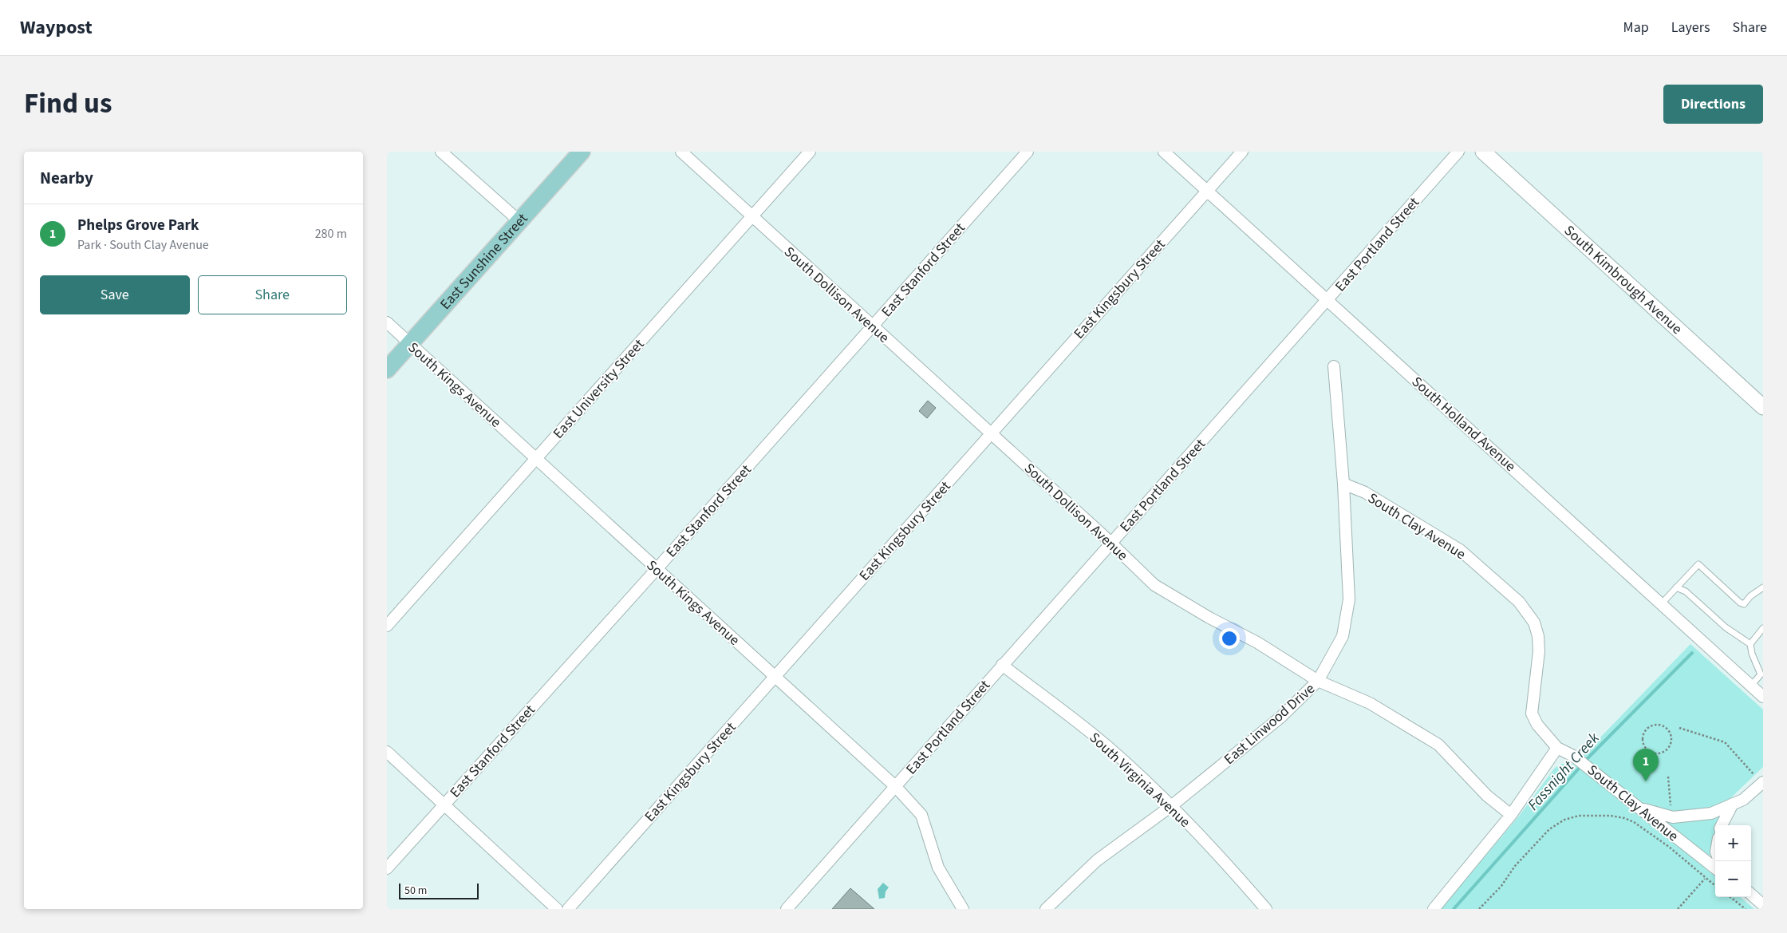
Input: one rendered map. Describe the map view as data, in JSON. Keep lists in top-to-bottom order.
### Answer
{
  "streets": {
    "main road": ["East Sunshine Street", "South Kimbrough Avenue"],
    "street": [
      "East Portland Street",
      "East Stanford Street",
      "East Kingsbury Street",
      "South Dollison Avenue",
      "South Kings Avenue",
      "East University Street",
      "South Holland Avenue",
      "South Clay Avenue",
      "East Linwood Drive",
      "South Virginia Avenue"
    ]
  },
  "crossings": [
    ["East Portland Street", "South Dollison Avenue"],
    ["East Portland Street", "South Kings Avenue"],
    ["East Portland Street", "South Holland Avenue"],
    ["East Portland Street", "South Virginia Avenue"],
    ["East Sunshine Street", "South Kings Avenue"],
    ["East Stanford Street", "South Dollison Avenue"],
    ["East Stanford Street", "South Kings Avenue"],
    ["East Kingsbury Street", "South Dollison Avenue"],
    ["East Kingsbury Street", "South Kings Avenue"],
    ["East Kingsbury Street", "South Holland Avenue"],
    ["South Dollison Avenue", "East University Street"],
    ["South Dollison Avenue", "East Linwood Drive"],
    ["South Kings Avenue", "East University Street"],
    ["South Clay Avenue", "East Linwood Drive"],
    ["East Linwood Drive", "South Virginia Avenue"]
  ],
  "water": ["Fassnight Creek"],
  "scale_bar": "50 m",
  "page": {
    "header": "Waypost",
    "nav": ["Map", "Layers", "Share"],
    "title": "Find us",
    "buttons": [
      "Directions",
      ["Save", "Share"]
    ],
    "heading": "Nearby",
    "list": [
      {
        "mark": "1",
        "name": "Phelps Grove Park",
        "note": "Park · South Clay Avenue",
        "value": "280 m"
      }
    ],
    "pins": "1",
    "map_buttons": ["+", "−"],
    "scale": "50 m"
  }
}
